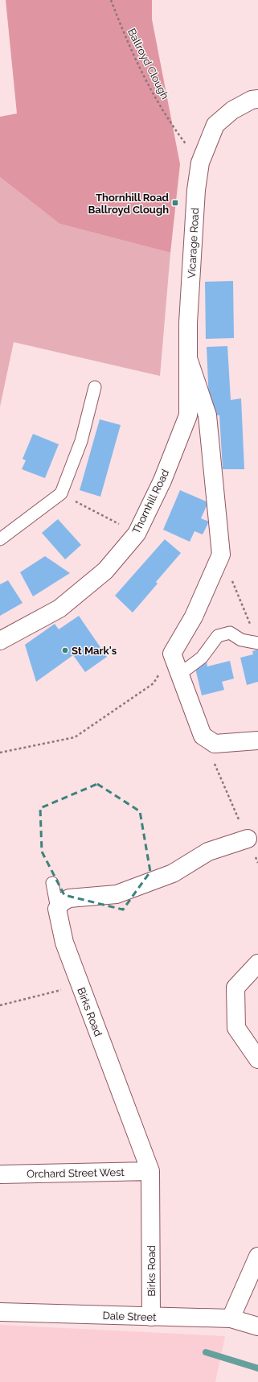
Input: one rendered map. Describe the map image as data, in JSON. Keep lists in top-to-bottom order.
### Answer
{
  "streets": {
    "street": [
      "Vicarage Road",
      "Thornhill Road",
      "Birks Road",
      "Orchard Street West",
      "Dale Street"
    ],
    "path": ["Ballroyd Clough"]
  },
  "crossings": [
    ["Ballroyd Clough", "Vicarage Road"],
    ["Vicarage Road", "Thornhill Road"],
    ["Birks Road", "Orchard Street West"],
    ["Birks Road", "Dale Street"]
  ],
  "places": {
    "transit": ["Thornhill Road Ballroyd Clough"],
    "other": ["St Mark's"]
  }
}
